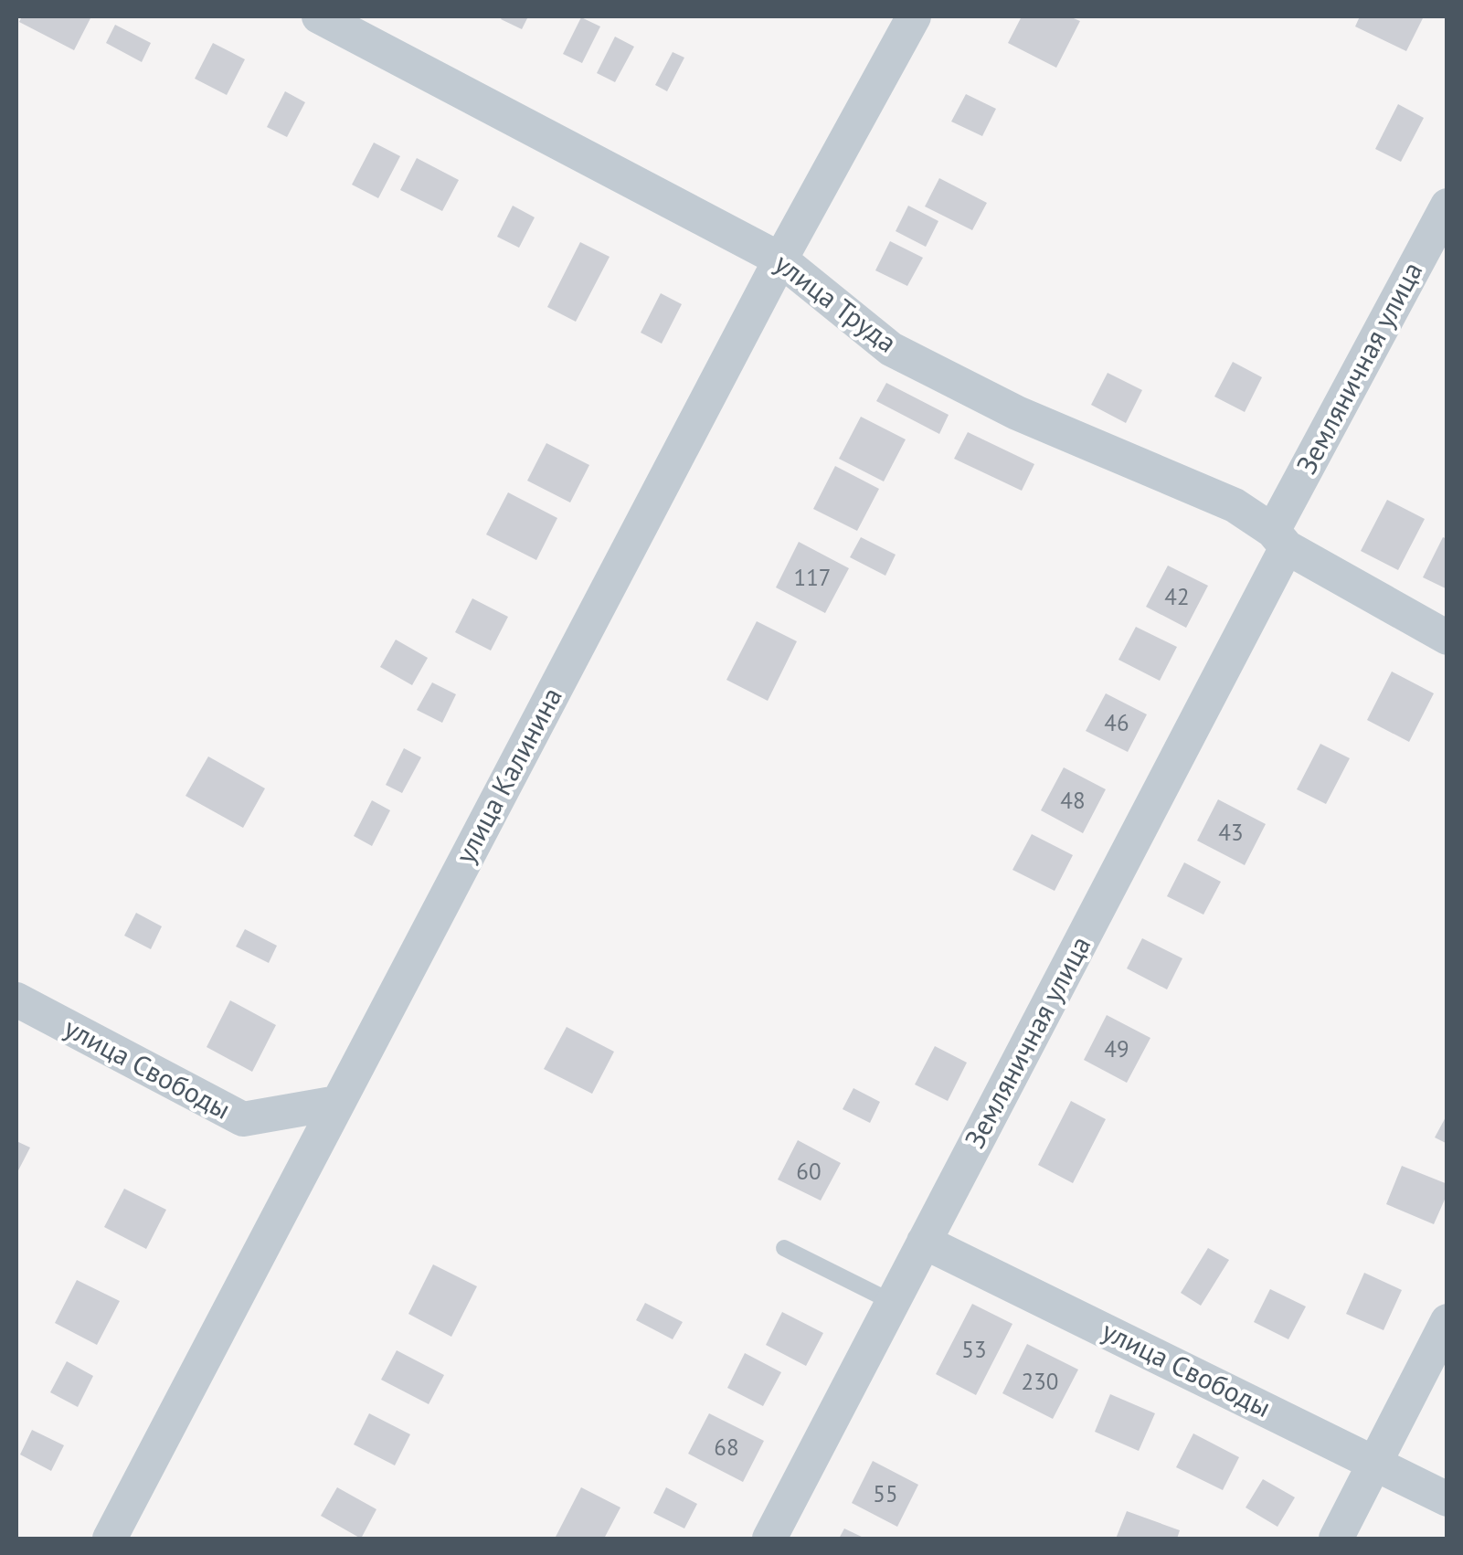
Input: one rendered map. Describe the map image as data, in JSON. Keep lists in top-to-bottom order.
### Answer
{
  "streets": {
    "street": [
      "улица Труда",
      "Земляничная улица",
      "улица Калинина",
      "улица Свободы"
    ]
  },
  "crossings": [
    ["улица Труда", "Земляничная улица"],
    ["улица Труда", "улица Калинина"],
    ["Земляничная улица", "улица Свободы"],
    ["улица Калинина", "улица Свободы"]
  ],
  "house_numbers": [
    "117",
    "42",
    "46",
    "48",
    "43",
    "49",
    "60",
    "53",
    "230",
    "68",
    "55"
  ]
}
